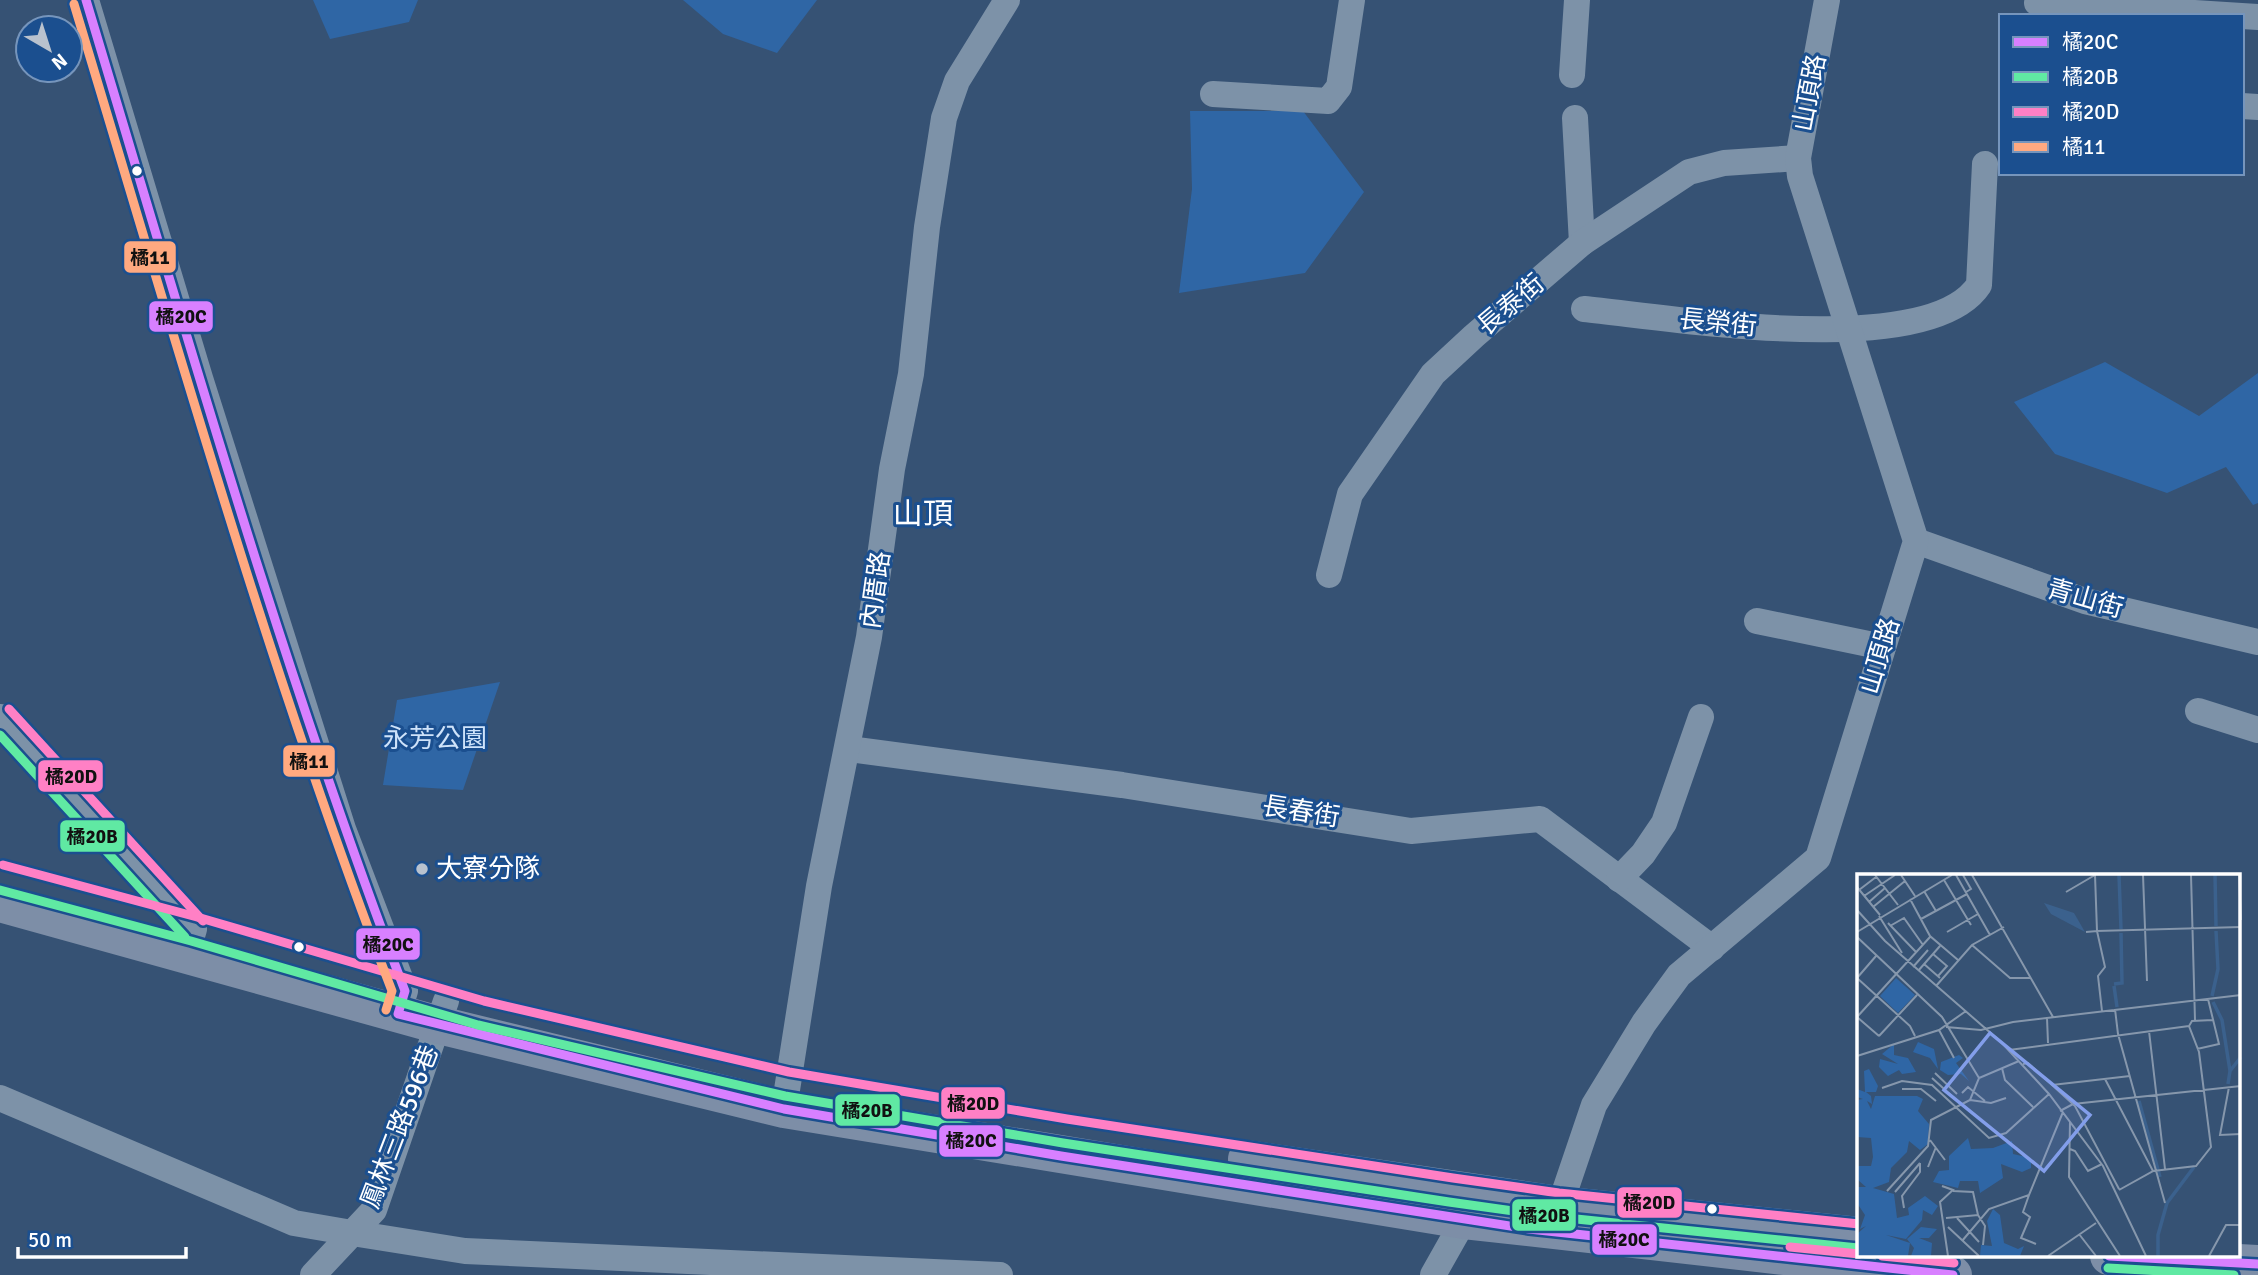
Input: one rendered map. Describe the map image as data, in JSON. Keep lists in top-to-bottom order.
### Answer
{
  "streets": {
    "street": [
      "山頂路",
      "長泰街",
      "長榮街",
      "內厝路",
      "青山街",
      "長春街",
      "鳳林三路596巷"
    ]
  },
  "crossings": [
    ["山頂路", "長泰街"],
    ["山頂路", "長榮街"],
    ["山頂路", "青山街"],
    ["山頂路", "長春街"],
    ["內厝路", "長春街"]
  ],
  "districts": ["山頂"],
  "parks": ["永芳公園"],
  "places": ["大寮分隊"],
  "lines": [
    "transit line 橘20C",
    "transit line 橘11",
    "transit line 橘20D",
    "transit line 橘20B"
  ],
  "legend": [
    "橘20C",
    "橘20B",
    "橘20D",
    "橘11"
  ],
  "scale_bar": "50 m",
  "north": "bottom right"
}
